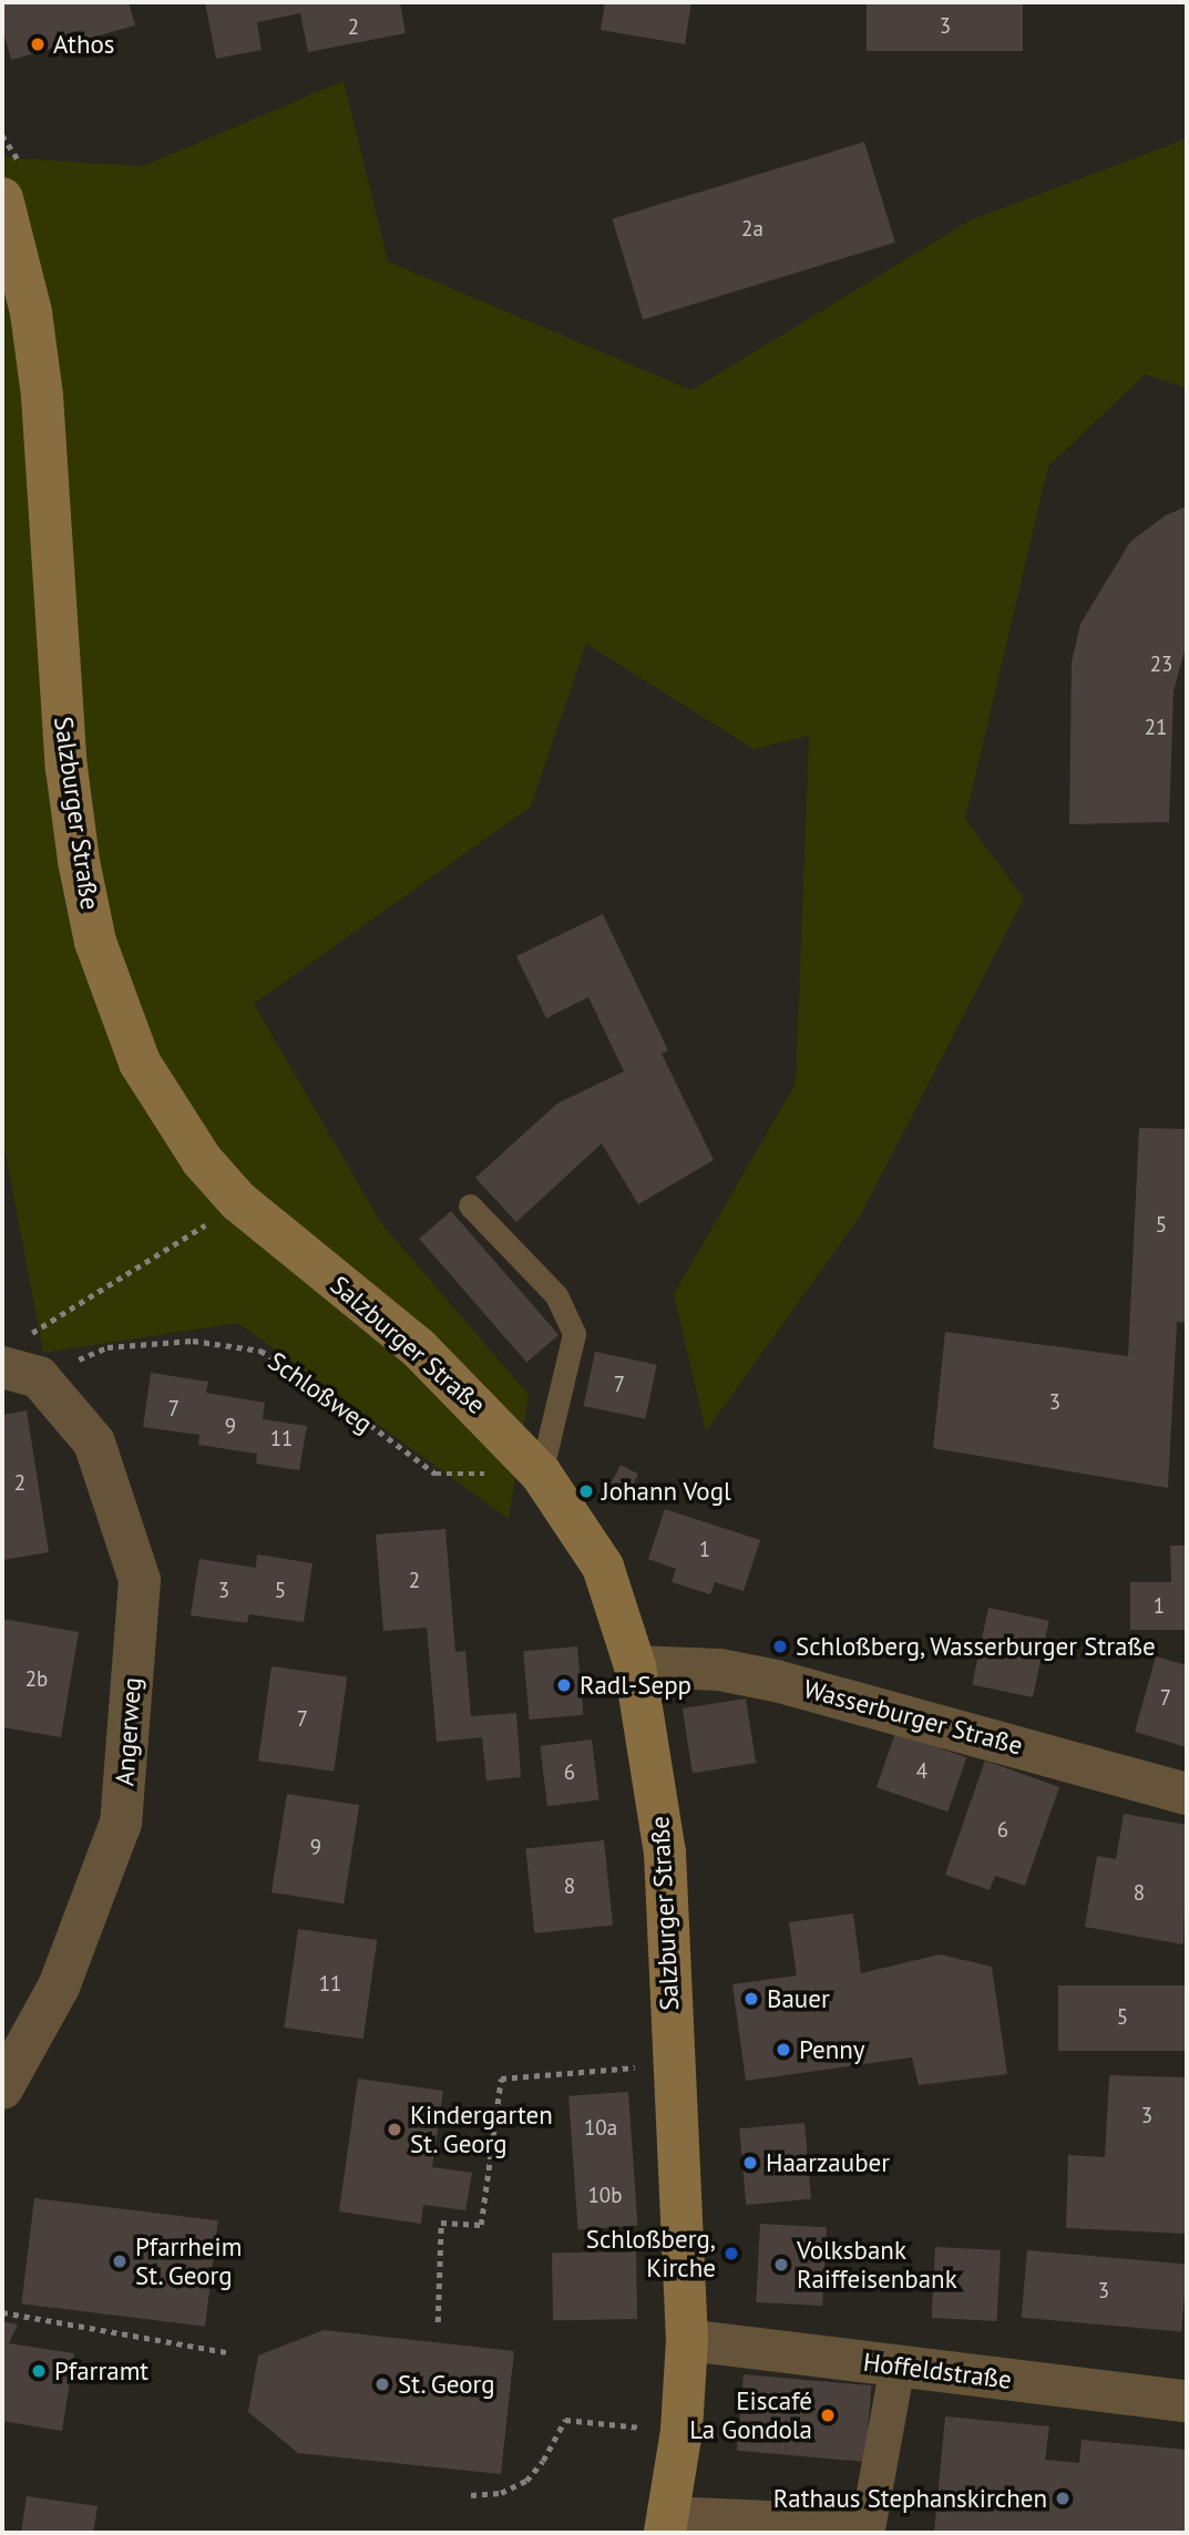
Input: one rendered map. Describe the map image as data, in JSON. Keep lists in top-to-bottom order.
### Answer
{
  "streets": {
    "main road": ["Salzburger Straße"],
    "street": ["Wasserburger Straße", "Angerweg", "Hoffeldstraße"],
    "path": ["Schloßweg"]
  },
  "crossings": [
    ["Salzburger Straße", "Schloßweg"],
    ["Salzburger Straße", "Wasserburger Straße"],
    ["Salzburger Straße", "Hoffeldstraße"],
    ["Schloßweg", "Angerweg"]
  ],
  "places": [
    "Athos",
    "Johann Vogl",
    "Schloßberg, Wasserburger Straße",
    "Radl-Sepp",
    "Bauer",
    "Penny",
    "Kindergarten St. Georg",
    "Haarzauber",
    "Schloßberg, Kirche",
    "Pfarrheim St. Georg",
    "Volksbank Raiffeisenbank",
    "Pfarramt",
    "St. Georg",
    "Eiscafé La Gondola",
    "Rathaus Stephanskirchen"
  ],
  "house_numbers": [
    "3",
    "2",
    "2a",
    "23",
    "21",
    "5",
    "7",
    "3",
    "7",
    "9",
    "11",
    "2",
    "1",
    "2",
    "3",
    "5",
    "1",
    "2b",
    "7",
    "7",
    "4",
    "6",
    "6",
    "9",
    "8",
    "8",
    "11",
    "5",
    "3",
    "10a",
    "10b",
    "3"
  ]
}
